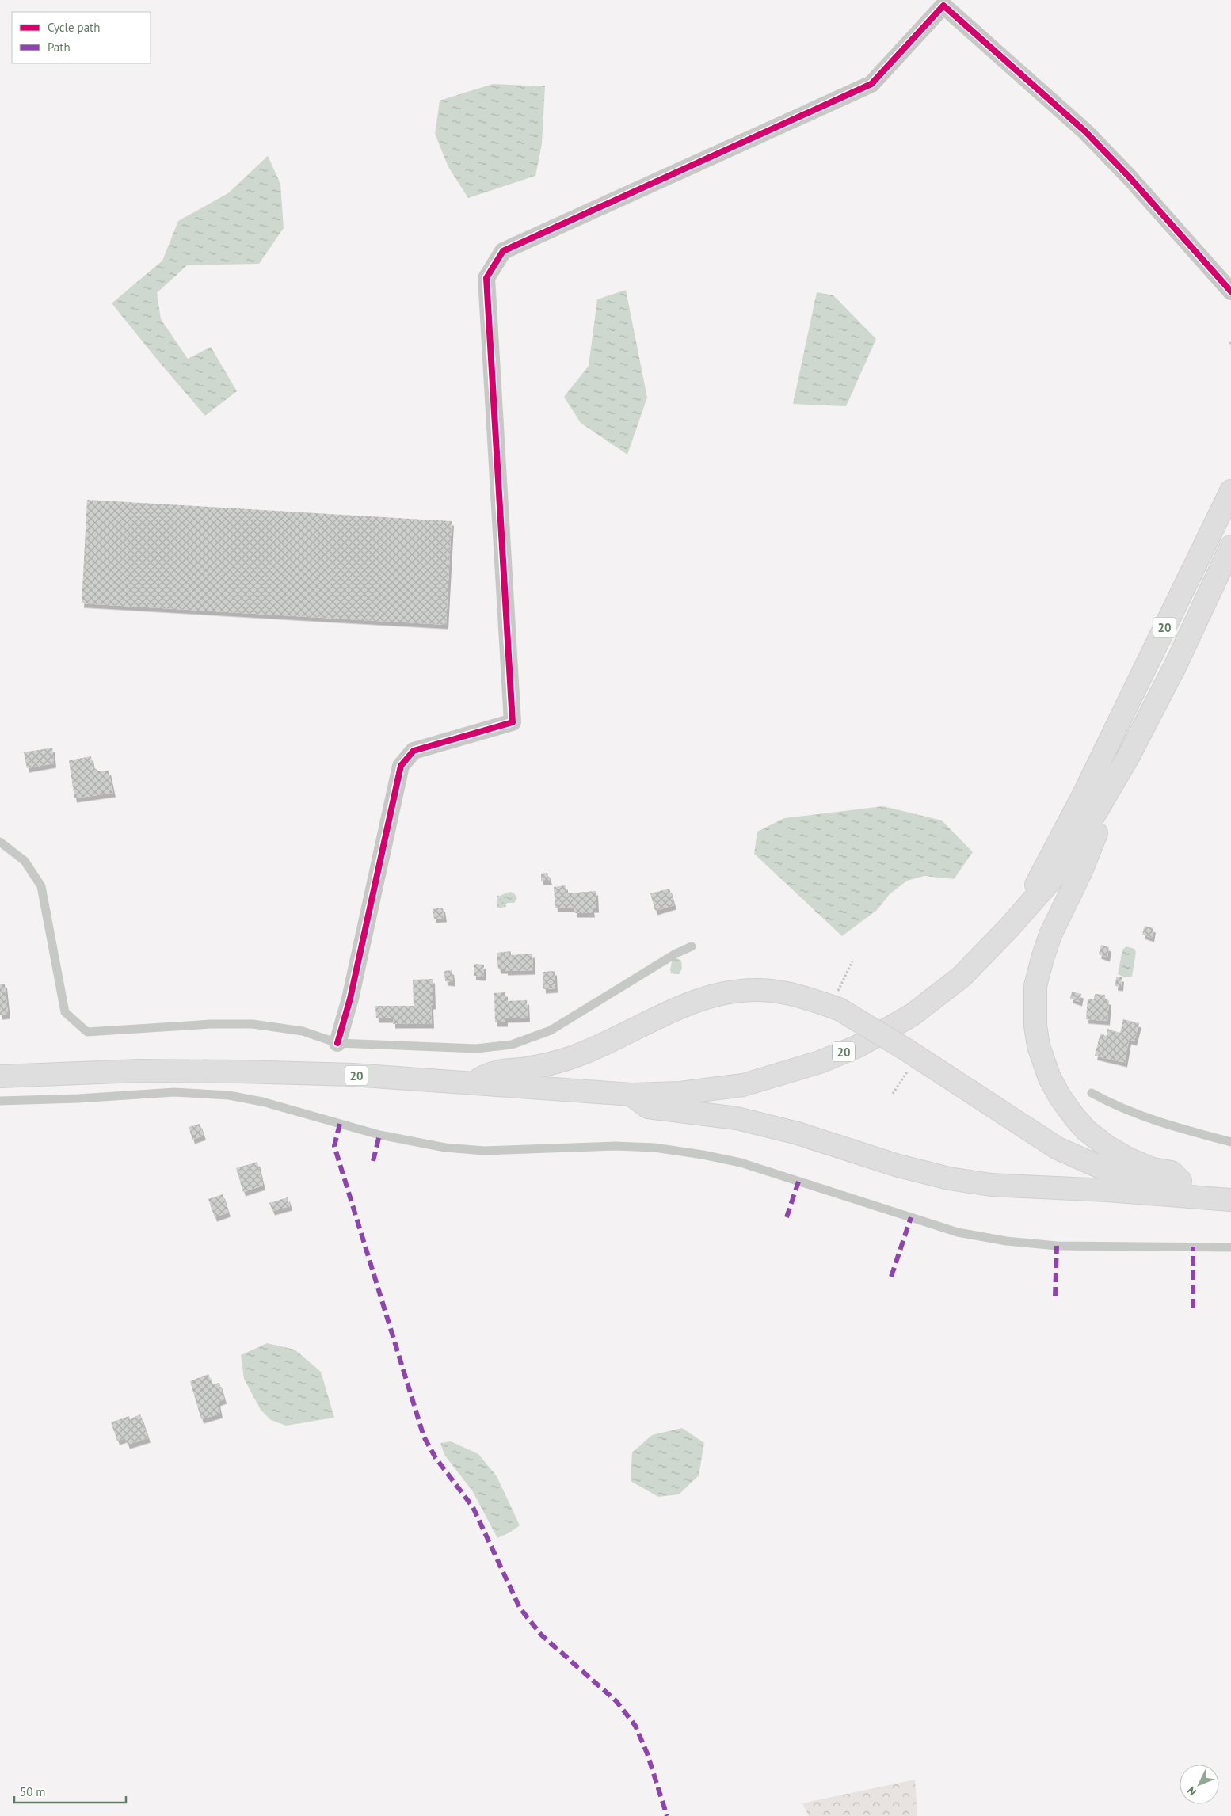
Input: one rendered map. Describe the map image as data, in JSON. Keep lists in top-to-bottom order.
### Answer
{
  "streets": {
    "main road": ["20"]
  },
  "legend": ["Cycle path", "Path"],
  "scale_bar": "50 m",
  "north": "bottom left"
}
